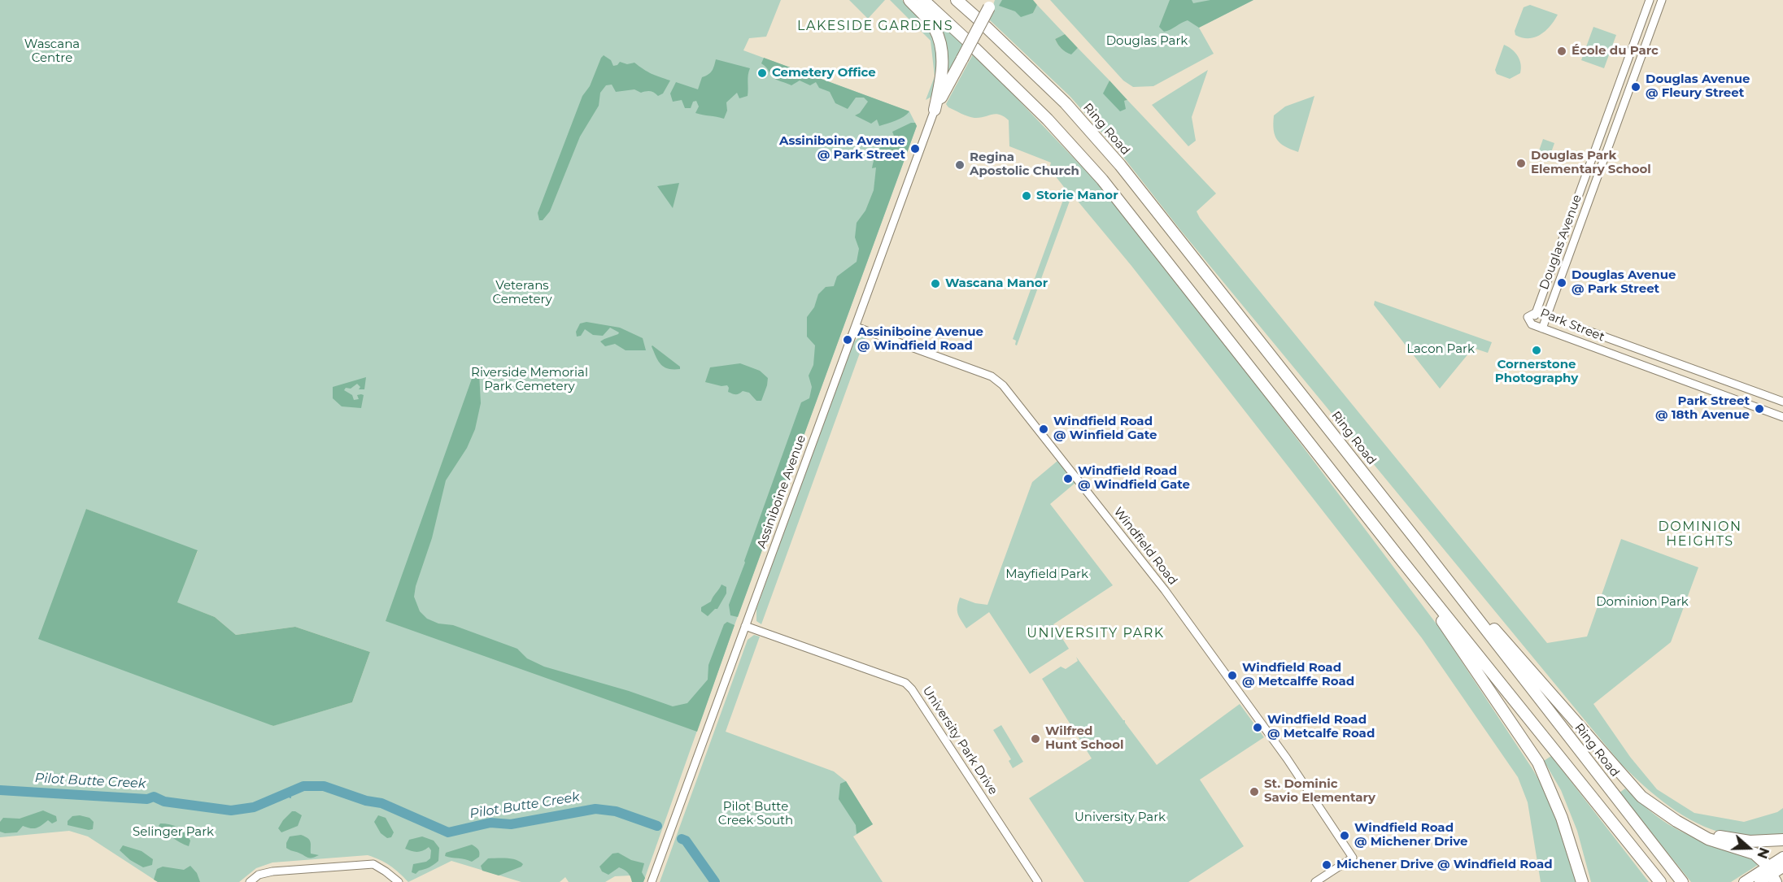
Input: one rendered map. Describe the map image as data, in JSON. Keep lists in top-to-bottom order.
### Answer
{
  "streets": {
    "highway": ["Ring Road"],
    "street": [
      "Douglas Avenue",
      "Park Street",
      "Assiniboine Avenue",
      "Windfield Road",
      "University Park Drive"
    ]
  },
  "crossings": [
    ["Douglas Avenue", "Park Street"],
    ["Assiniboine Avenue", "Windfield Road"],
    ["Assiniboine Avenue", "University Park Drive"]
  ],
  "districts": ["LAKESIDE GARDENS", "DOMINION HEIGHTS", "UNIVERSITY PARK"],
  "water": ["Pilot Butte Creek"],
  "parks": [
    "Douglas Park",
    "Wascana Centre",
    "Veterans Cemetery",
    "Lacon Park",
    "Riverside Memorial Park Cemetery",
    "Mayfield Park",
    "Dominion Park",
    "Pilot Butte Creek South",
    "University Park",
    "Selinger Park"
  ],
  "places": [
    "École du Parc",
    "Cemetery Office",
    "Douglas Avenue @ Fleury Street",
    "Assiniboine Avenue @ Park Street",
    "Douglas Park Elementary School",
    "Regina Apostolic Church",
    "Storie Manor",
    "Douglas Avenue @ Park Street",
    "Wascana Manor",
    "Assiniboine Avenue @ Windfield Road",
    "Cornerstone Photography",
    "Park Street @ 18th Avenue",
    "Windfield Road @ Winfield Gate",
    "Windfield Road @ Windfield Gate",
    "Windfield Road @ Metcalffe Road",
    "Windfield Road @ Metcalfe Road",
    "Wilfred Hunt School",
    "St. Dominic Savio Elementary",
    "Windfield Road @ Michener Drive",
    "Michener Drive @ Windfield Road"
  ],
  "north": "right"
}
